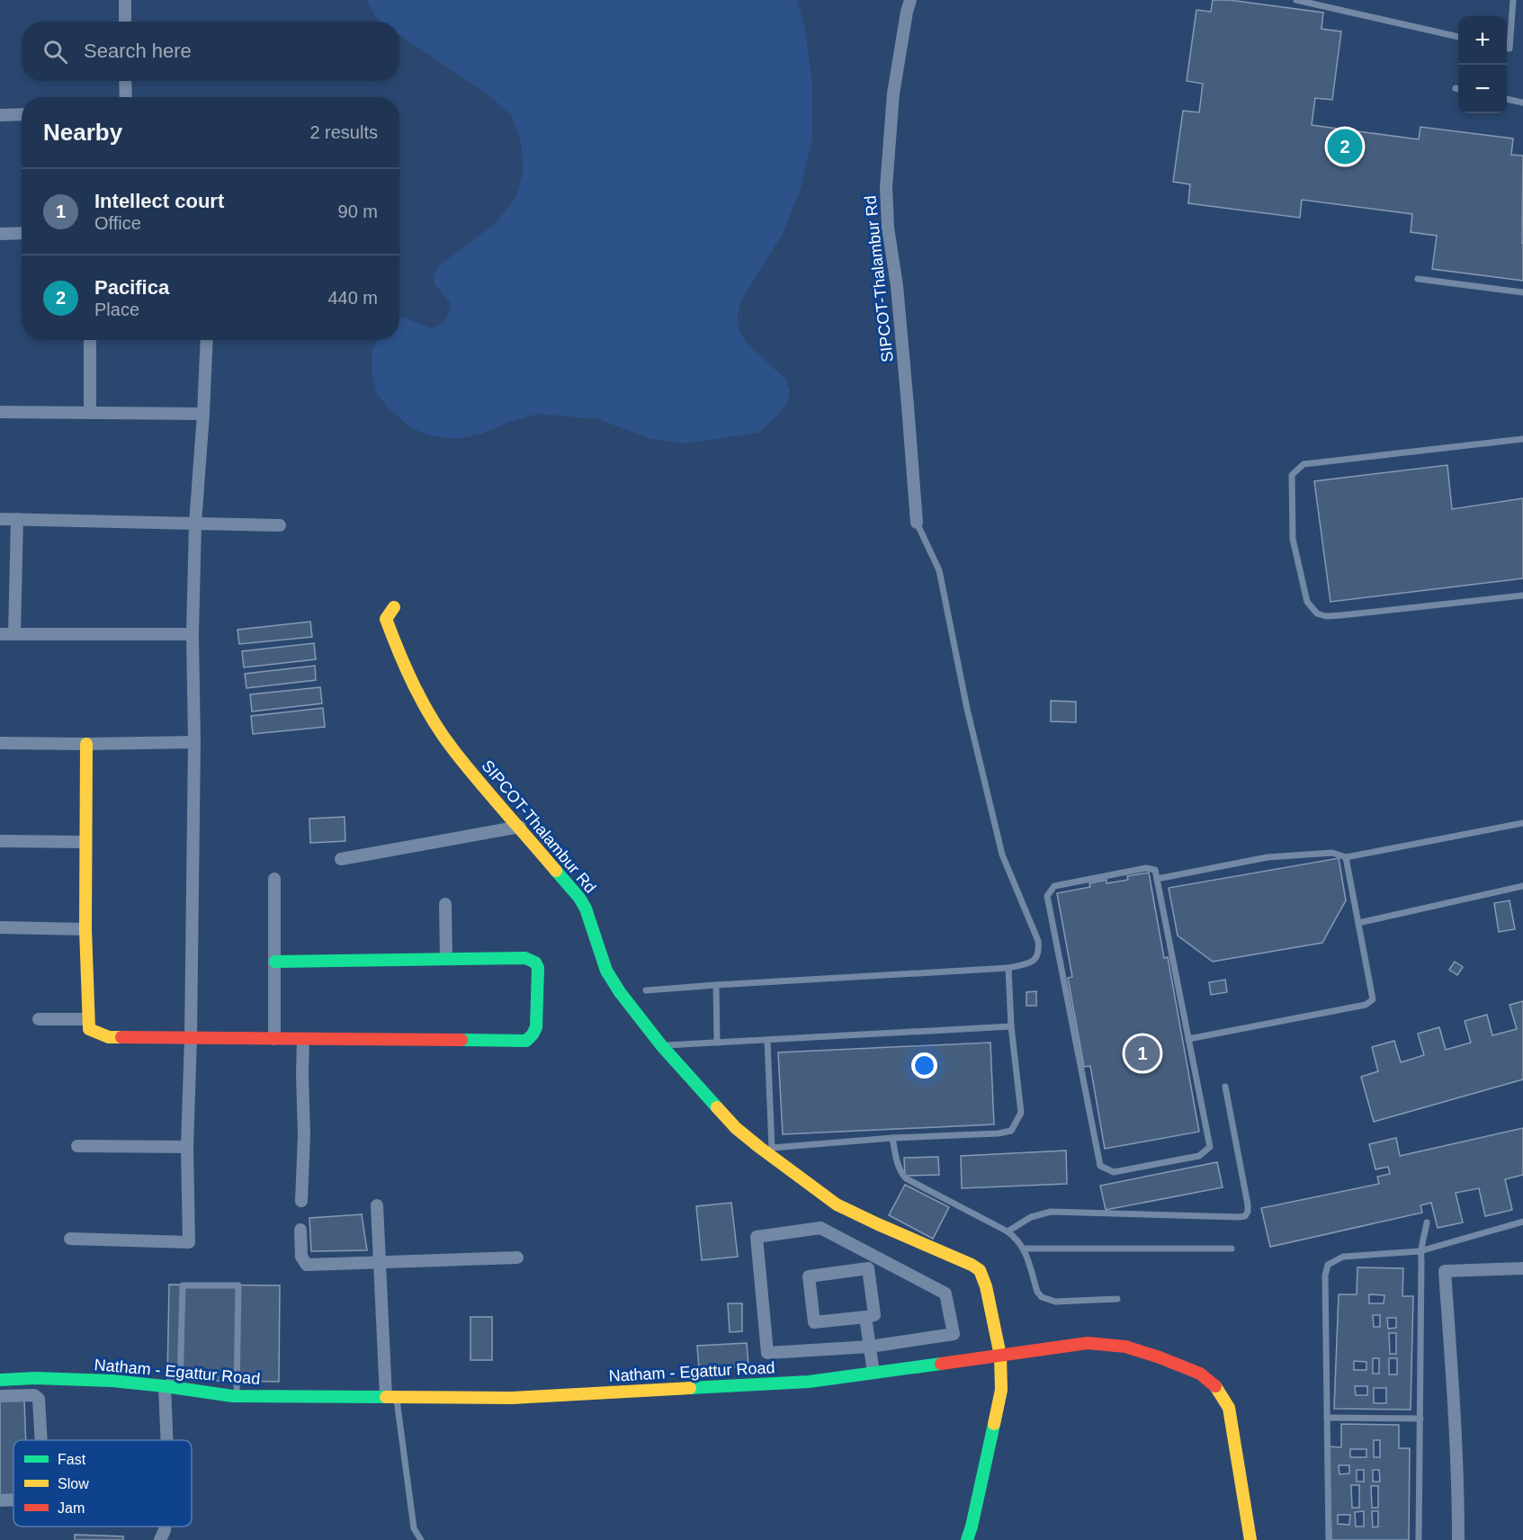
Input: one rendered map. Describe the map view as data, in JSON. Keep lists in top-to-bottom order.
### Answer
{
  "streets": {
    "street": ["SIPCOT-Thalambur Rd", "Natham - Egattur Road"]
  },
  "crossings": [
    ["SIPCOT-Thalambur Rd", "Natham - Egattur Road"]
  ],
  "legend": ["Fast", "Slow", "Jam"],
  "page": {
    "map_buttons": ["+", "−"],
    "search": "Search here",
    "heading": ["Nearby", "2 results"],
    "pins": ["2", "1"],
    "list": [
      {
        "mark": "1",
        "name": "Intellect court",
        "note": "Office",
        "value": "90 m"
      },
      {
        "mark": "2",
        "name": "Pacifica",
        "note": "Place",
        "value": "440 m"
      }
    ]
  }
}
